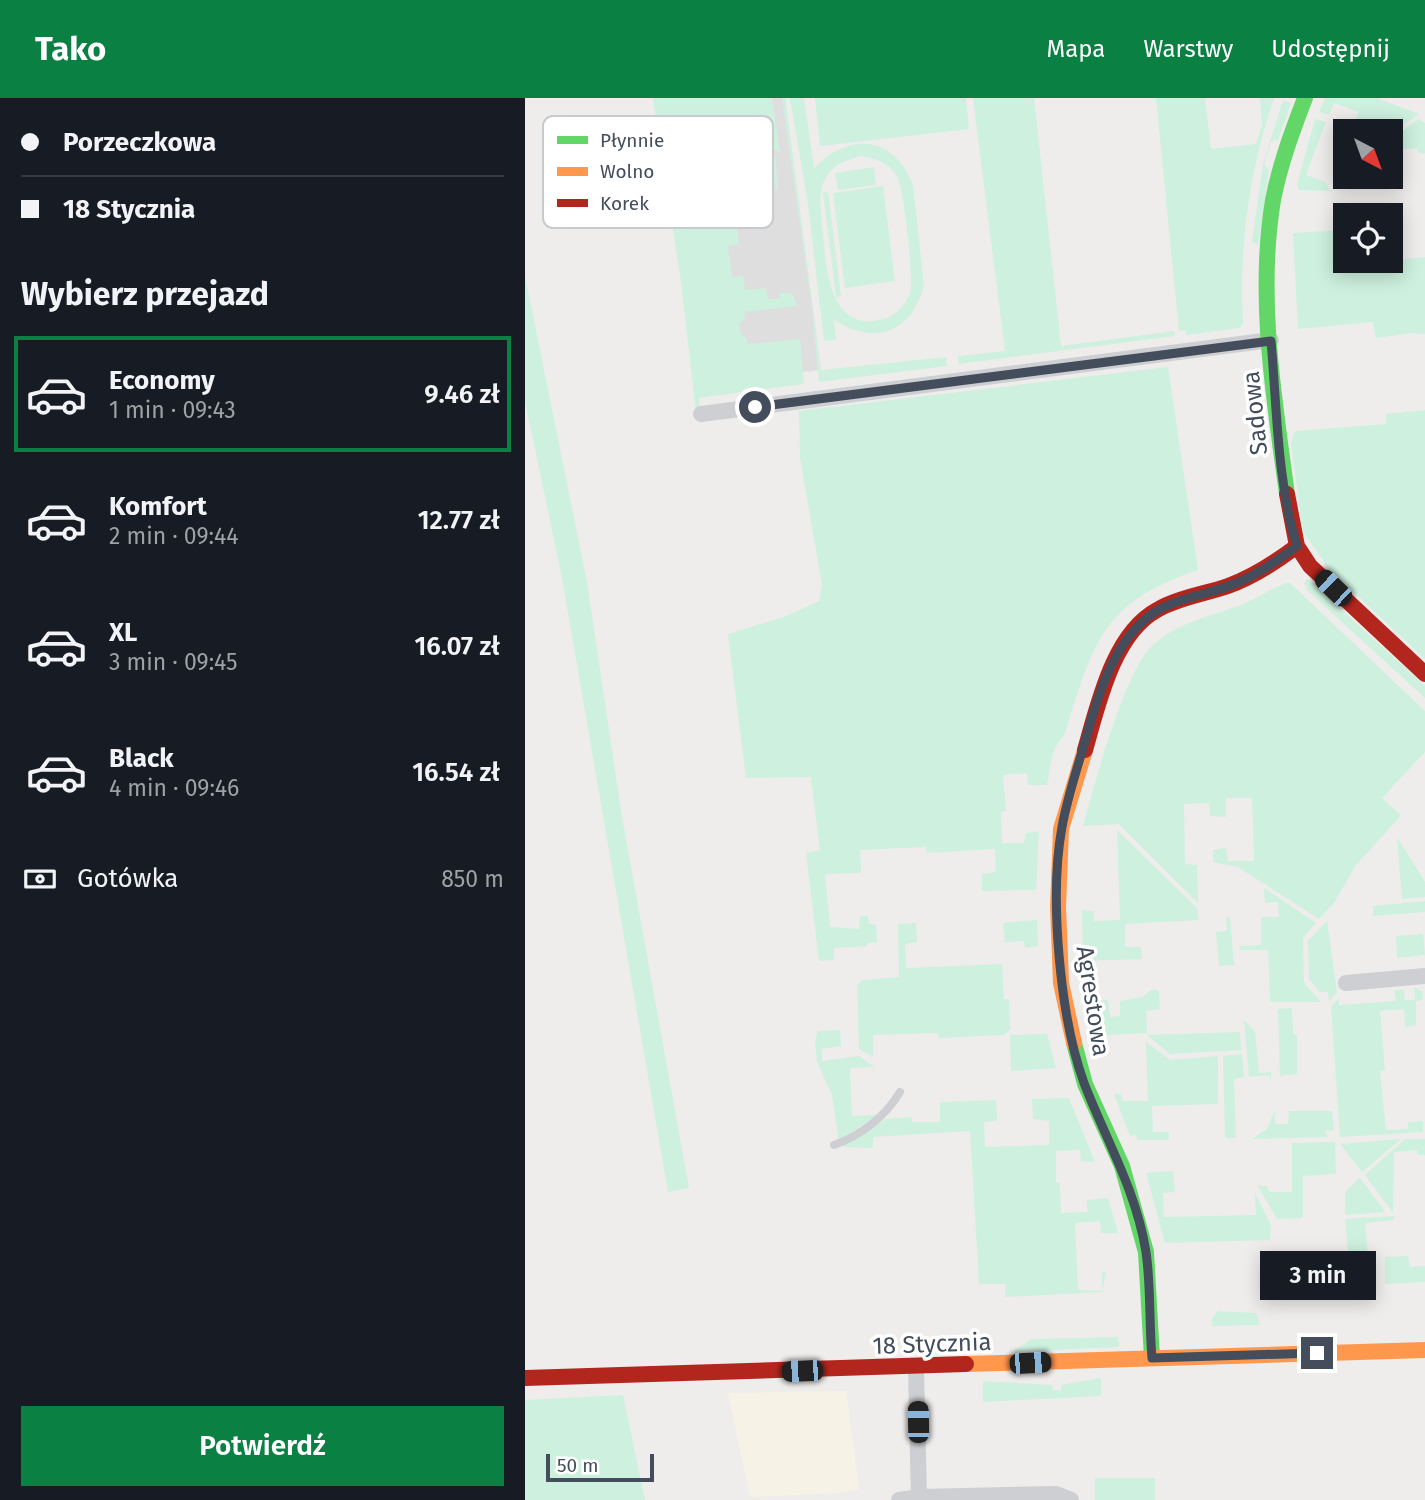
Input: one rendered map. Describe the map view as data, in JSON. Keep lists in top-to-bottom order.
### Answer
{
  "streets": {
    "street": ["Sadowa", "Agrestowa", "18 Stycznia"]
  },
  "crossings": [
    ["Sadowa", "Agrestowa"],
    ["Agrestowa", "18 Stycznia"]
  ],
  "legend": ["Płynnie", "Wolno", "Korek"],
  "scale_bar": "50 m",
  "north": "bottom right",
  "page": {
    "header": "Tako",
    "nav": ["Mapa", "Warstwy", "Udostępnij"],
    "banner": ["Porzeczkowa", "18 Stycznia"],
    "heading": "Wybierz przejazd",
    "list": [
      {
        "name": "Economy",
        "note": "1 min · 09:43",
        "value": "9.46 zł"
      },
      {
        "name": "Komfort",
        "note": "2 min · 09:44",
        "value": "12.77 zł"
      },
      {
        "name": "XL",
        "note": "3 min · 09:45",
        "value": "16.07 zł"
      },
      {
        "name": "Black",
        "note": "4 min · 09:46",
        "value": "16.54 zł"
      }
    ],
    "pay": ["Gotówka", "850 m"],
    "bubble": "3 min",
    "buttons": "Potwierdź",
    "scale": "50 m"
  }
}
